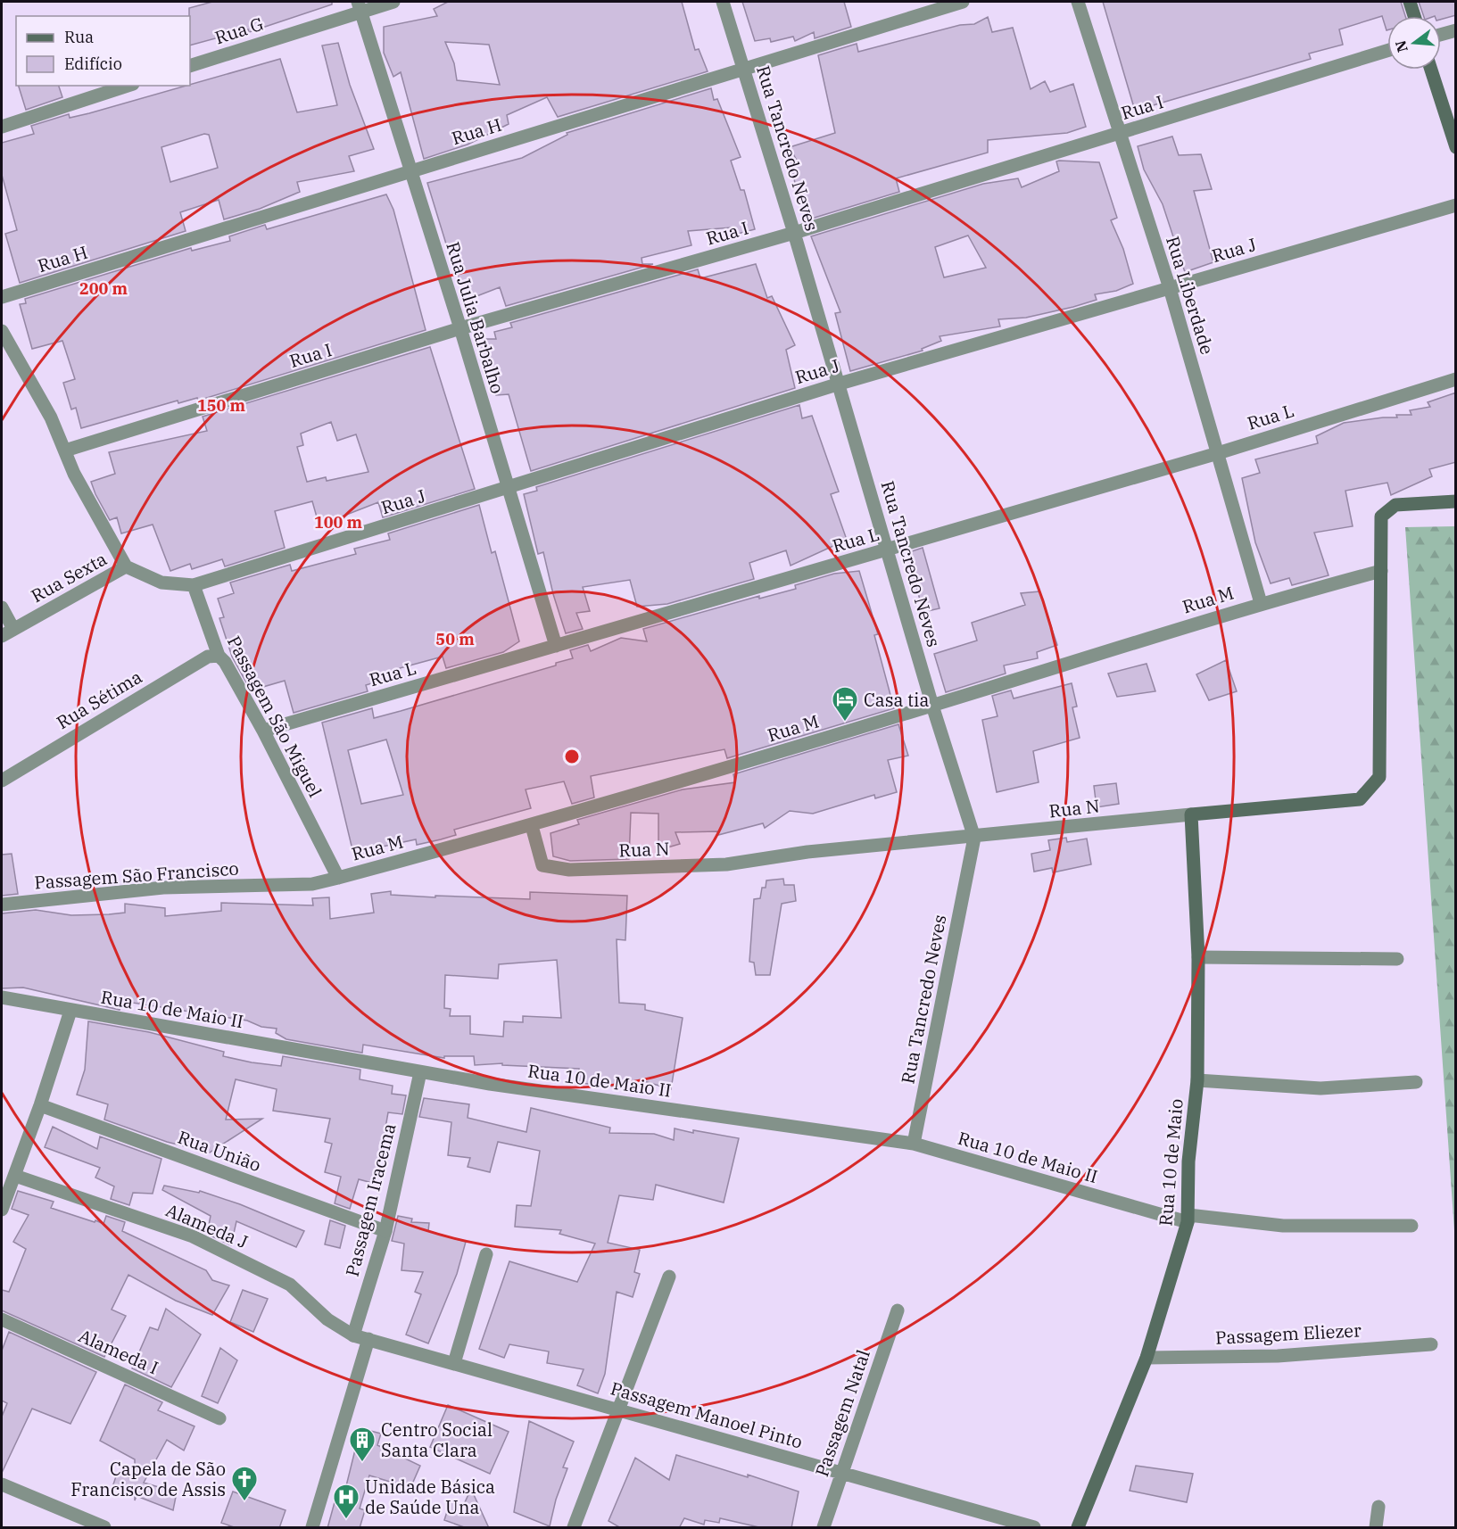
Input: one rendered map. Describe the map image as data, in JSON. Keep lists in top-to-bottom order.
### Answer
{
  "streets": {
    "main road": ["Rua N", "Rua 10 de Maio"],
    "street": [
      "Rua G",
      "Rua I",
      "Rua H",
      "Rua Tancredo Neves",
      "Rua J",
      "Rua Liberdade",
      "Rua Julia Barbalho",
      "Rua L",
      "Rua Sexta",
      "Rua M",
      "Rua Sétima",
      "Passagem São Miguel",
      "Passagem São Francisco",
      "Rua 10 de Maio II",
      "Rua União",
      "Passagem Iracema",
      "Alameda J",
      "Passagem Eliezer",
      "Alameda I",
      "Passagem Natal",
      "Passagem Manoel Pinto"
    ]
  },
  "crossings": [
    ["Rua G", "Rua Julia Barbalho"],
    ["Rua I", "Rua Tancredo Neves"],
    ["Rua I", "Rua Liberdade"],
    ["Rua I", "Rua Julia Barbalho"],
    ["Rua H", "Rua Tancredo Neves"],
    ["Rua H", "Rua Julia Barbalho"],
    ["Rua Tancredo Neves", "Rua J"],
    ["Rua Tancredo Neves", "Rua L"],
    ["Rua Tancredo Neves", "Rua M"],
    ["Rua Tancredo Neves", "Rua N"],
    ["Rua Tancredo Neves", "Rua 10 de Maio II"],
    ["Rua J", "Rua Liberdade"],
    ["Rua J", "Rua Julia Barbalho"],
    ["Rua J", "Passagem São Miguel"],
    ["Rua Liberdade", "Rua L"],
    ["Rua Liberdade", "Rua M"],
    ["Rua Julia Barbalho", "Rua L"],
    ["Rua L", "Passagem São Miguel"],
    ["Rua M", "Passagem São Miguel"],
    ["Rua M", "Rua N"],
    ["Rua M", "Passagem São Francisco"],
    ["Rua Sétima", "Passagem São Miguel"],
    ["Passagem São Miguel", "Passagem São Francisco"],
    ["Rua N", "Rua 10 de Maio"],
    ["Rua 10 de Maio II", "Rua 10 de Maio"],
    ["Rua 10 de Maio II", "Passagem Iracema"],
    ["Rua União", "Passagem Iracema"],
    ["Rua 10 de Maio", "Passagem Eliezer"],
    ["Passagem Iracema", "Alameda J"],
    ["Alameda J", "Passagem Manoel Pinto"],
    ["Passagem Natal", "Passagem Manoel Pinto"]
  ],
  "places": {
    "hotel": ["Casa tia"],
    "building": ["Centro Social Santa Clara"],
    "church": ["Capela de São Francisco de Assis"],
    "hospital": ["Unidade Básica de Saúde Una"]
  },
  "legend": ["Rua", "Edifício"],
  "north": "left",
  "rings": [
    "200 m",
    "150 m",
    "100 m",
    "50 m"
  ]
}
